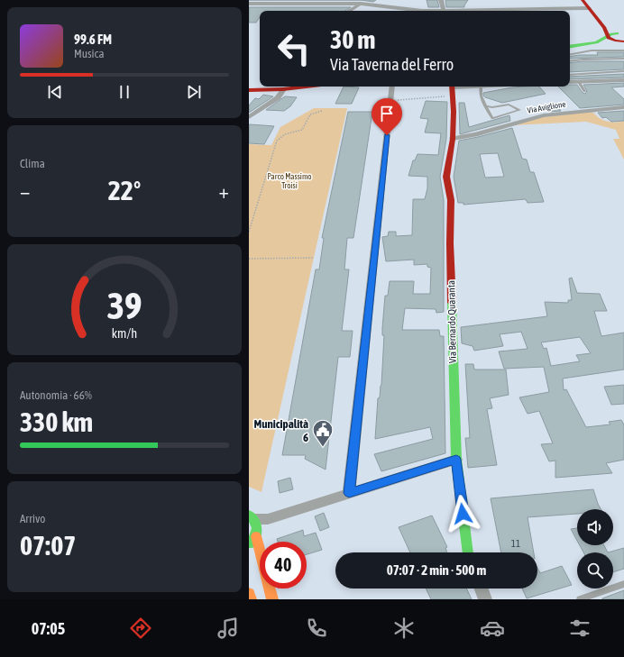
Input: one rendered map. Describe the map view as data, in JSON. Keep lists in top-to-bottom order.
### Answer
{
  "streets": {
    "street": ["Via Aviglione", "Via Bernardo Quaranta"]
  },
  "crossings": [
    ["Via Aviglione", "Via Bernardo Quaranta"]
  ],
  "parks": ["Parco Massimo Troisi"],
  "places": {
    "public building": ["Municipalità 6"]
  },
  "house_numbers": ["11"],
  "page": {
    "turn": ["30 m", "Via Taverna del Ferro"],
    "song": ["99.6 FM", "Musica"],
    "tile": [
      "Clima",
      ["Autonomia · 66%", "330 km"],
      ["Arrivo", "07:07"]
    ],
    "heat": ["−", "22°", "+"],
    "limit": "40",
    "trip": "07:07 · 2 min · 500 m",
    "tabs": "07:05",
    "gauge": ["39", "km/h"]
  }
}
